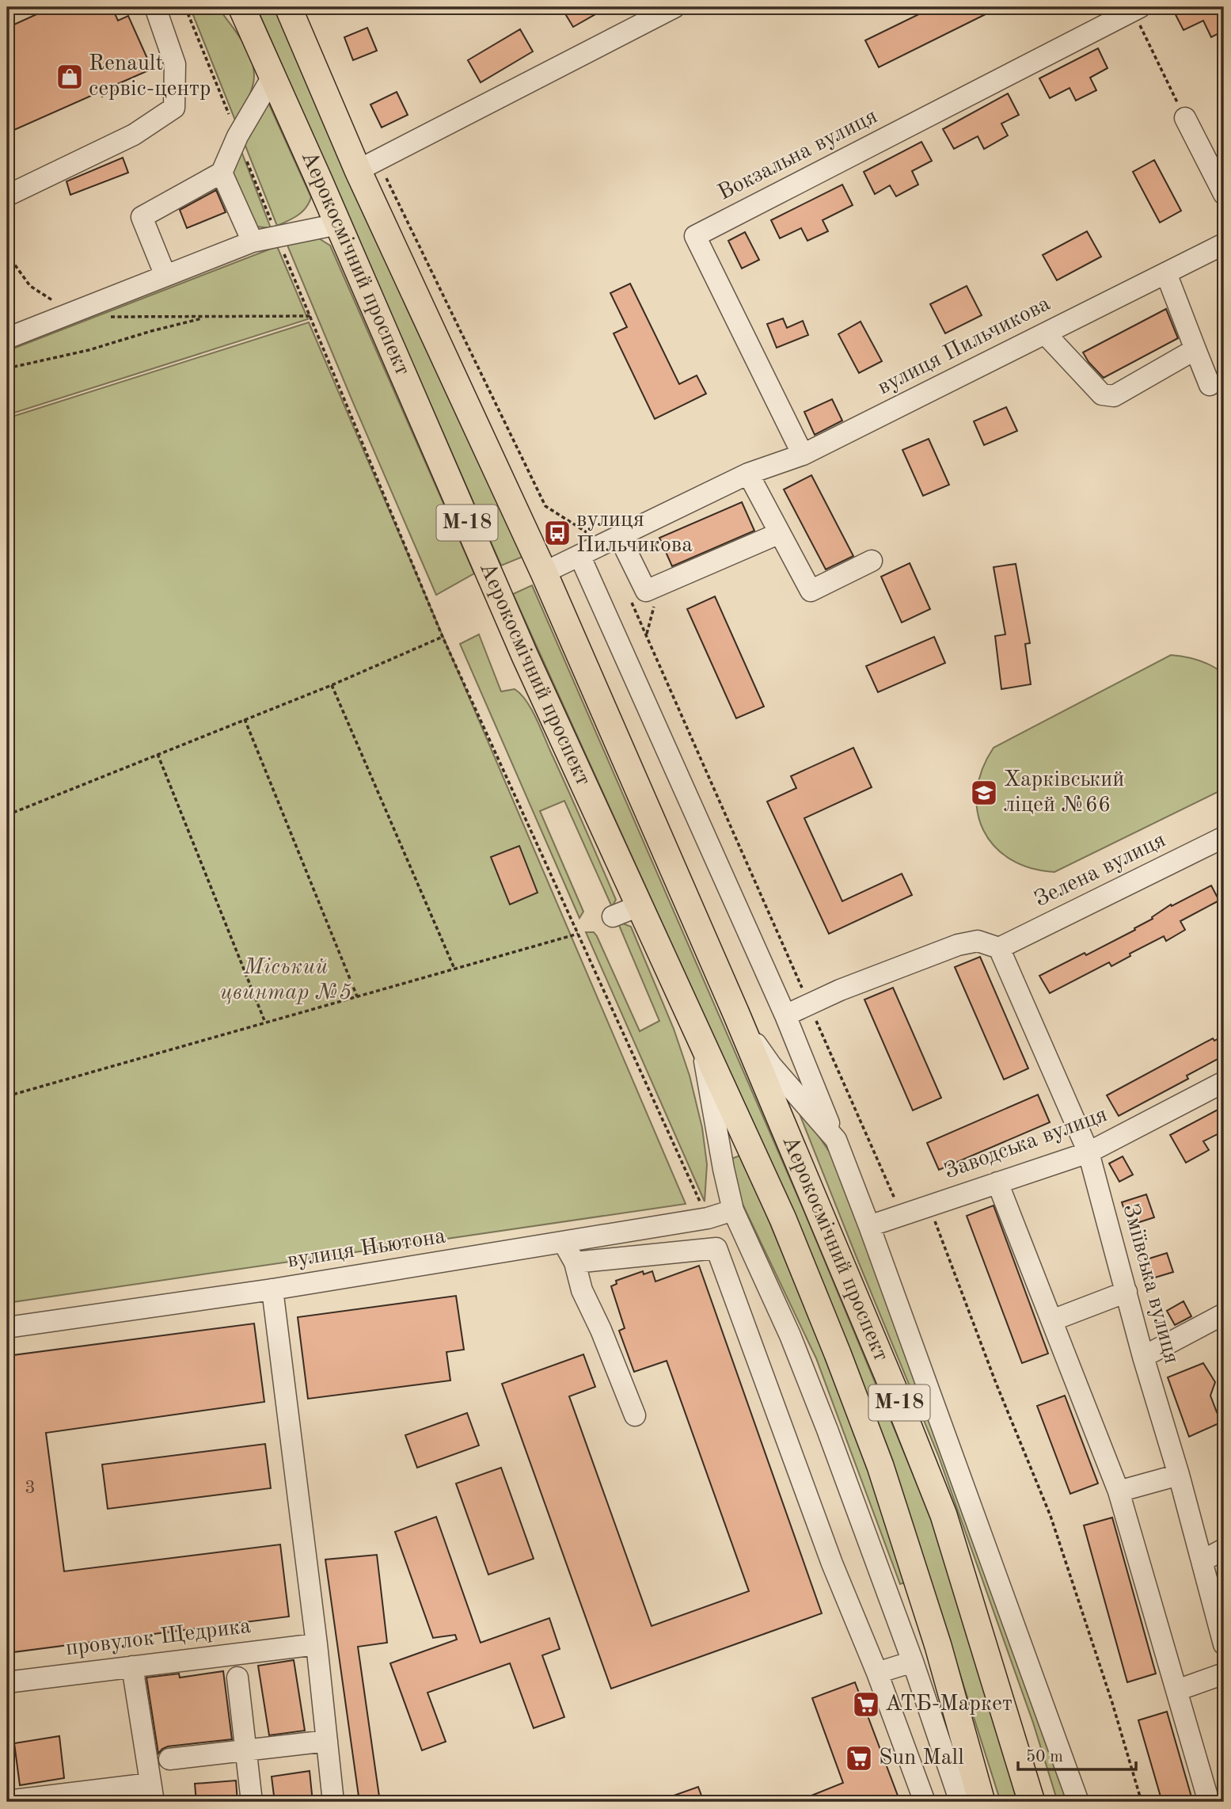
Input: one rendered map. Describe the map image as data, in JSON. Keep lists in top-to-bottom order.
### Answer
{
  "streets": {
    "main road": ["Аерокосмічний проспект", "М-18"],
    "street": [
      "Вокзальна вулиця",
      "вулиця Пильчикова",
      "Зелена вулиця",
      "Заводська вулиця",
      "вулиця Ньютона",
      "Зміївська вулиця",
      "провулок Щедрика"
    ]
  },
  "crossings": [
    ["Вокзальна вулиця", "вулиця Пильчикова"],
    ["Аерокосмічний проспект", "вулиця Пильчикова"],
    ["Аерокосмічний проспект", "Заводська вулиця"],
    ["Аерокосмічний проспект", "вулиця Ньютона"],
    ["Зелена вулиця", "Зміївська вулиця"],
    ["Заводська вулиця", "Зміївська вулиця"]
  ],
  "parks": ["Міський цвинтар №5"],
  "places": {
    "shop": ["Renault сервіс-центр"],
    "bus stop": ["вулиця Пильчикова"],
    "school or university": ["Харківський ліцей №66"],
    "supermarket": ["АТБ-Маркет", "Sun Mall"]
  },
  "house_numbers": ["3"],
  "scale_bar": "50 m"
}
